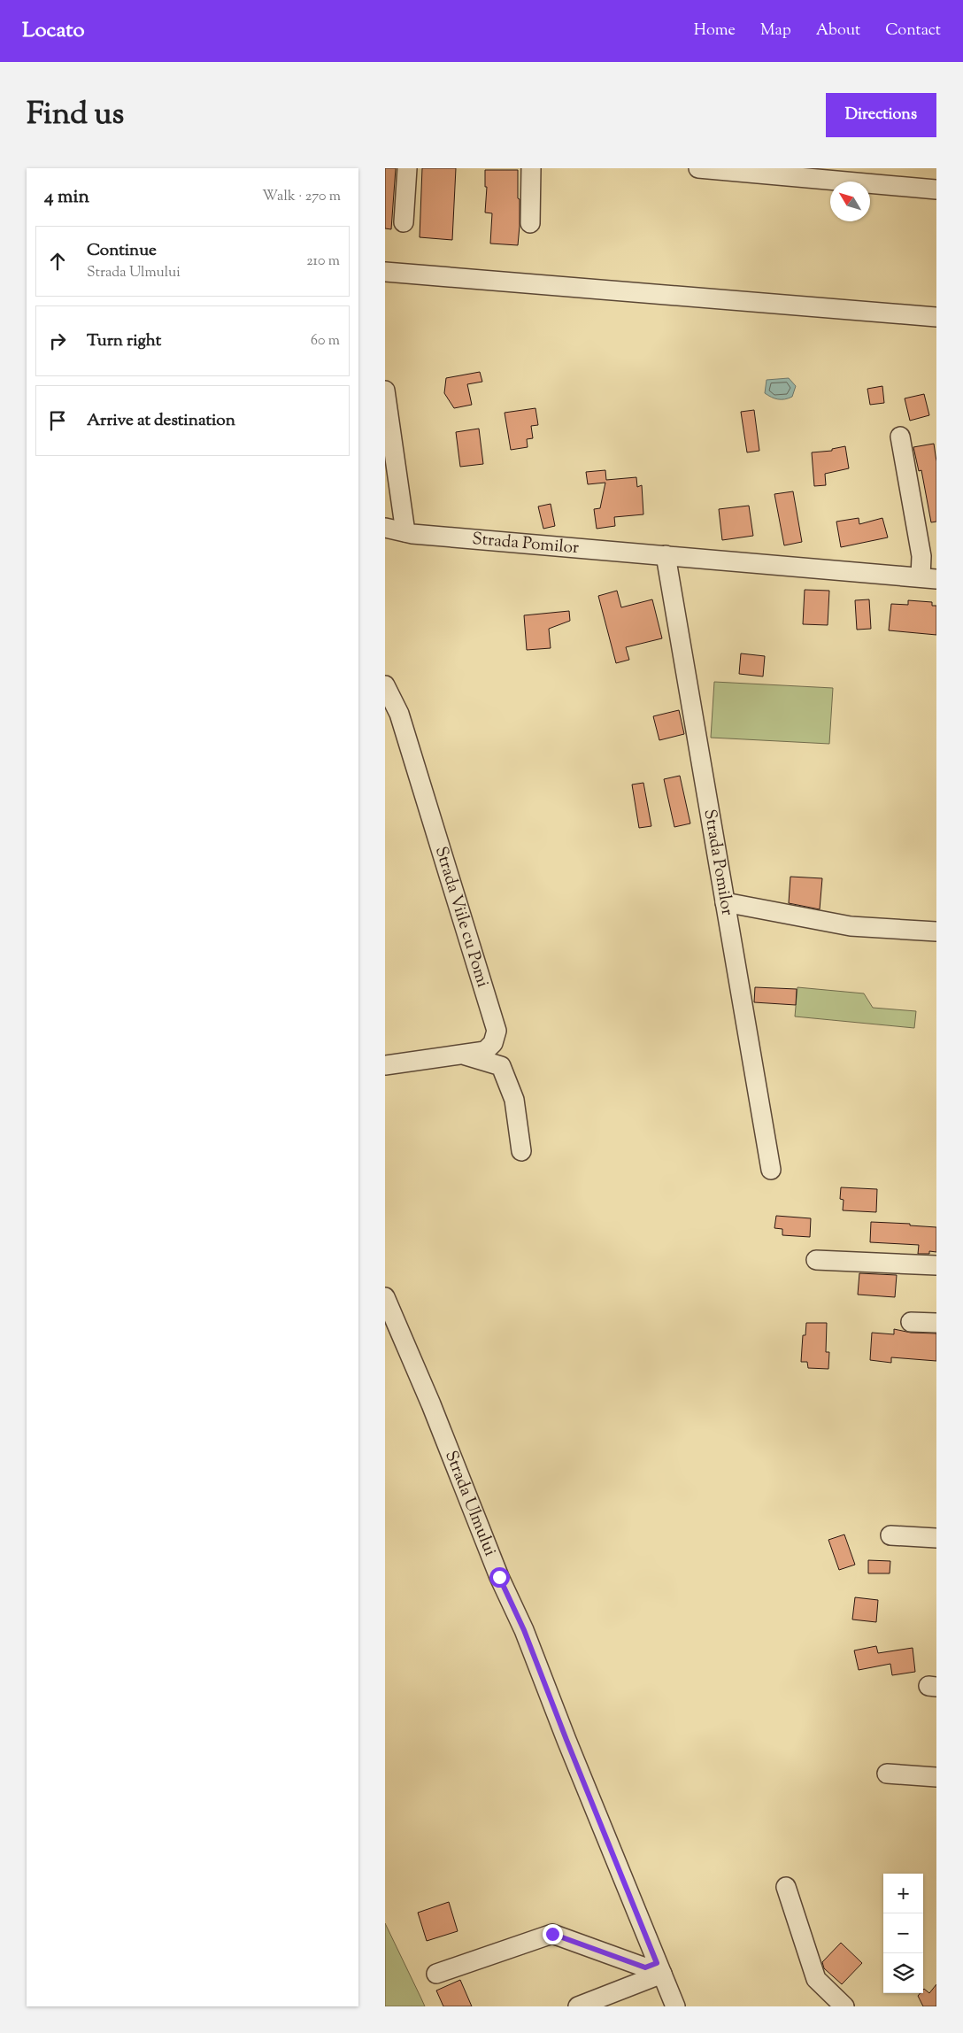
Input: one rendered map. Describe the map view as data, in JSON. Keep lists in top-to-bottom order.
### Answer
{
  "streets": {
    "street": ["Strada Pomilor", "Strada Viile cu Pomi", "Strada Ulmului"]
  },
  "north": "top left",
  "page": {
    "header": "Locato",
    "nav": [
      "Home",
      "Map",
      "About",
      "Contact"
    ],
    "title": "Find us",
    "buttons": "Directions",
    "heading": ["4 min", "Walk · 270 m"],
    "list": [
      ["Continue", "Strada Ulmului", "210 m"],
      ["Turn right", "60 m"],
      "Arrive at destination"
    ],
    "map_buttons": ["+", "−"]
  }
}
